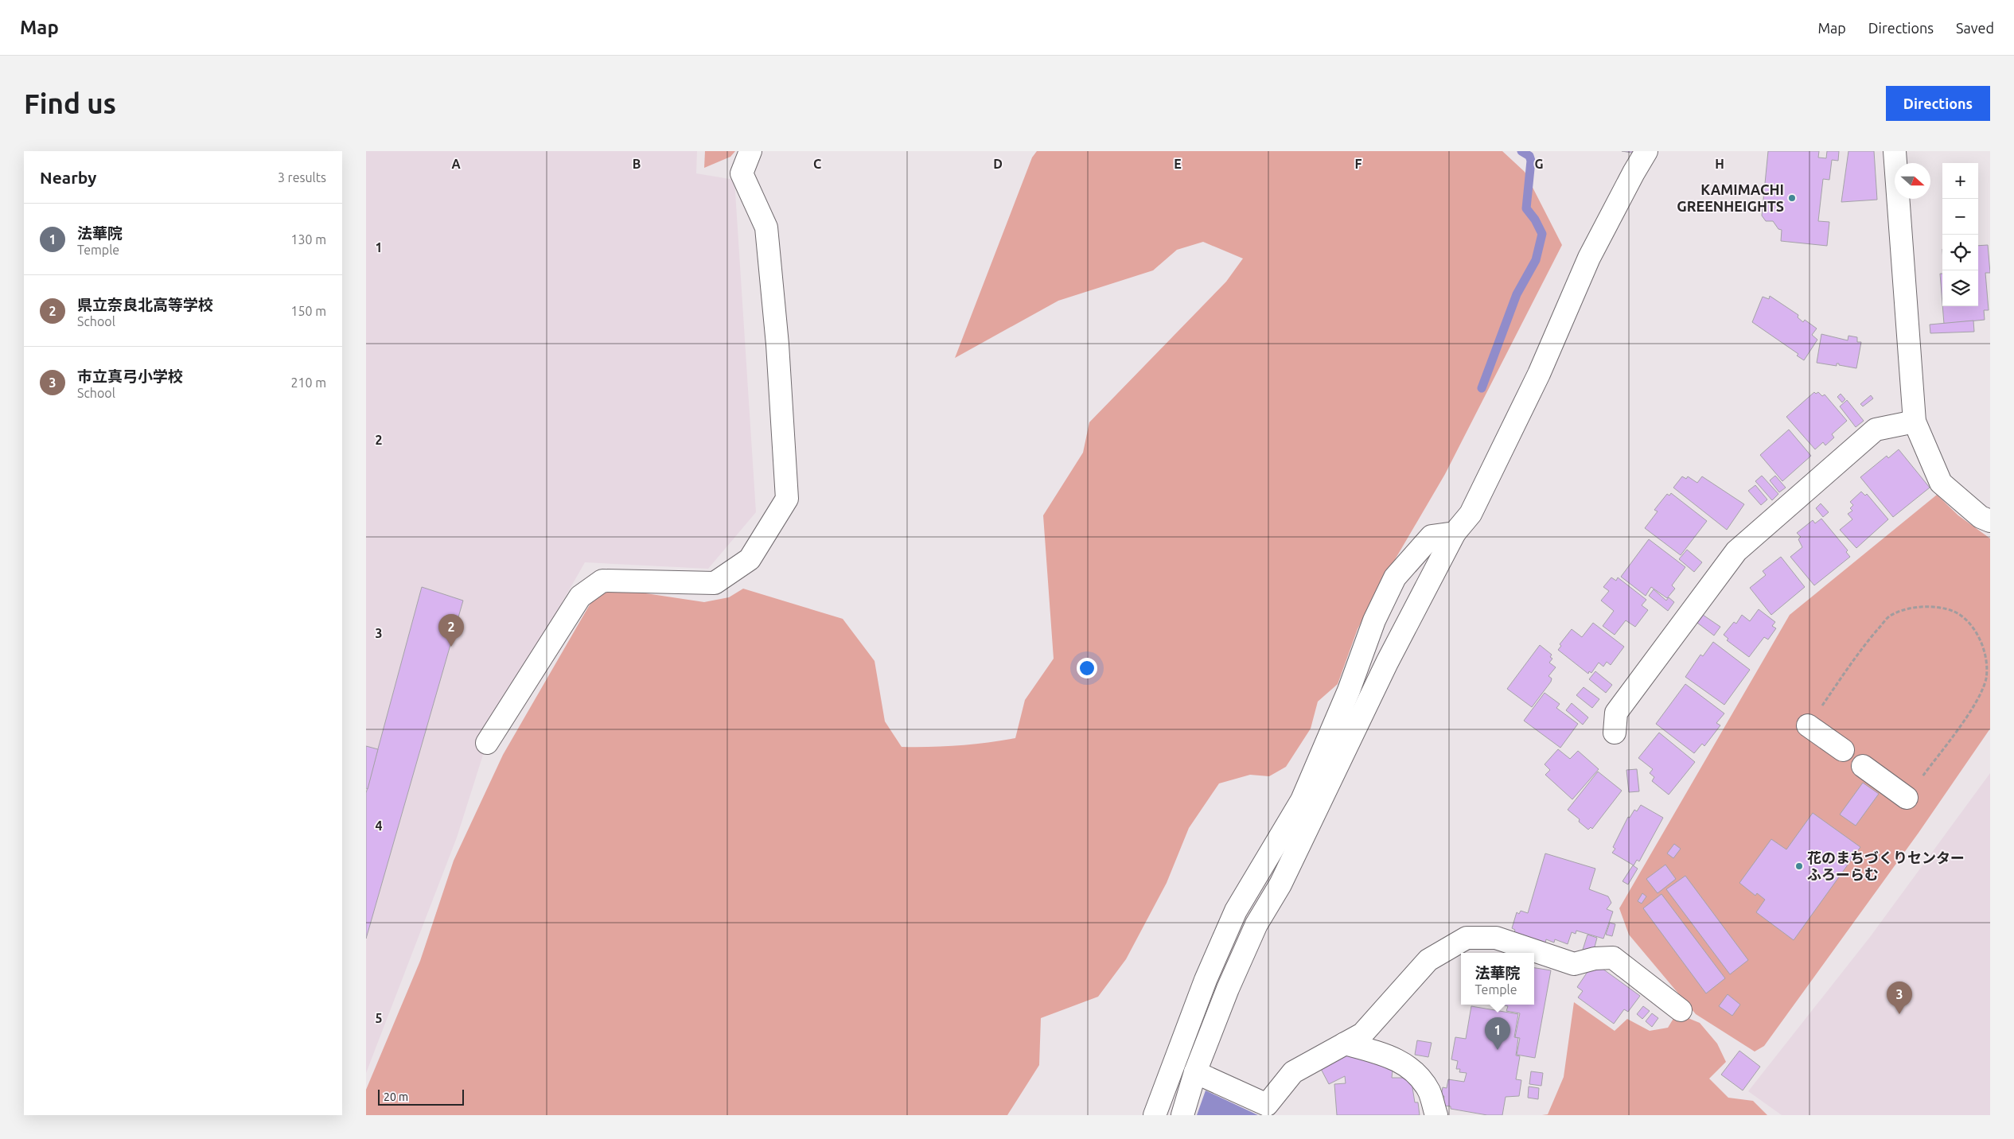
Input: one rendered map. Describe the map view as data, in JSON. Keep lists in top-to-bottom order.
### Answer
{
  "places": ["KAMIMACHI GREENHEIGHTS", "花のまちづくりセンター ふろーらむ"],
  "scale_bar": "20 m",
  "north": "right",
  "page": {
    "header": "Map",
    "nav": ["Map", "Directions", "Saved"],
    "buttons": "Directions",
    "title": "Find us",
    "heading": ["Nearby", "3 results"],
    "map_buttons": ["+", "−"],
    "list": [
      {
        "mark": "1",
        "name": "法華院",
        "note": "Temple",
        "value": "130 m"
      },
      {
        "mark": "2",
        "name": "県立奈良北高等学校",
        "note": "School",
        "value": "150 m"
      },
      {
        "mark": "3",
        "name": "市立真弓小学校",
        "note": "School",
        "value": "210 m"
      }
    ],
    "pins": ["2", "3", "1"],
    "popup": ["法華院", "Temple"],
    "scale": "20 m"
  },
  "grid": {
    "columns": [
      "A",
      "B",
      "C",
      "D",
      "E",
      "F",
      "G",
      "H"
    ],
    "rows": [
      "1",
      "2",
      "3",
      "4",
      "5"
    ]
  }
}
